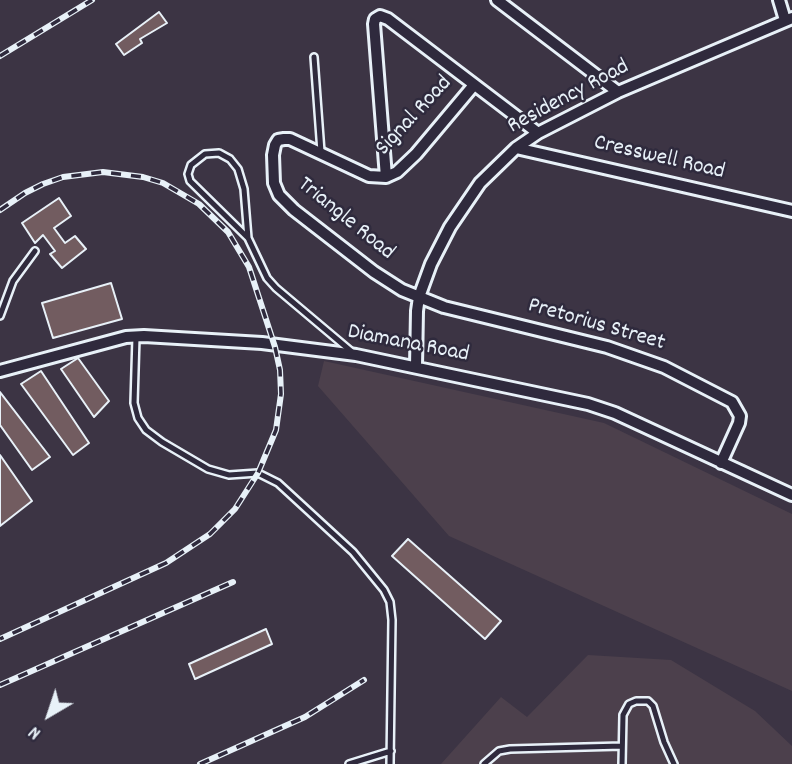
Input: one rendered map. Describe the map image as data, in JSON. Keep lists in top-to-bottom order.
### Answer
{
  "streets": {
    "street": [
      "Residency Road",
      "Signal Road",
      "Cresswell Road",
      "Triangle Road",
      "Pretorius Street",
      "Diamana Road"
    ]
  },
  "crossings": [
    ["Residency Road", "Cresswell Road"],
    ["Residency Road", "Triangle Road"],
    ["Residency Road", "Pretorius Street"],
    ["Residency Road", "Diamana Road"],
    ["Signal Road", "Triangle Road"],
    ["Triangle Road", "Pretorius Street"],
    ["Pretorius Street", "Diamana Road"]
  ],
  "north": "bottom left"
}
